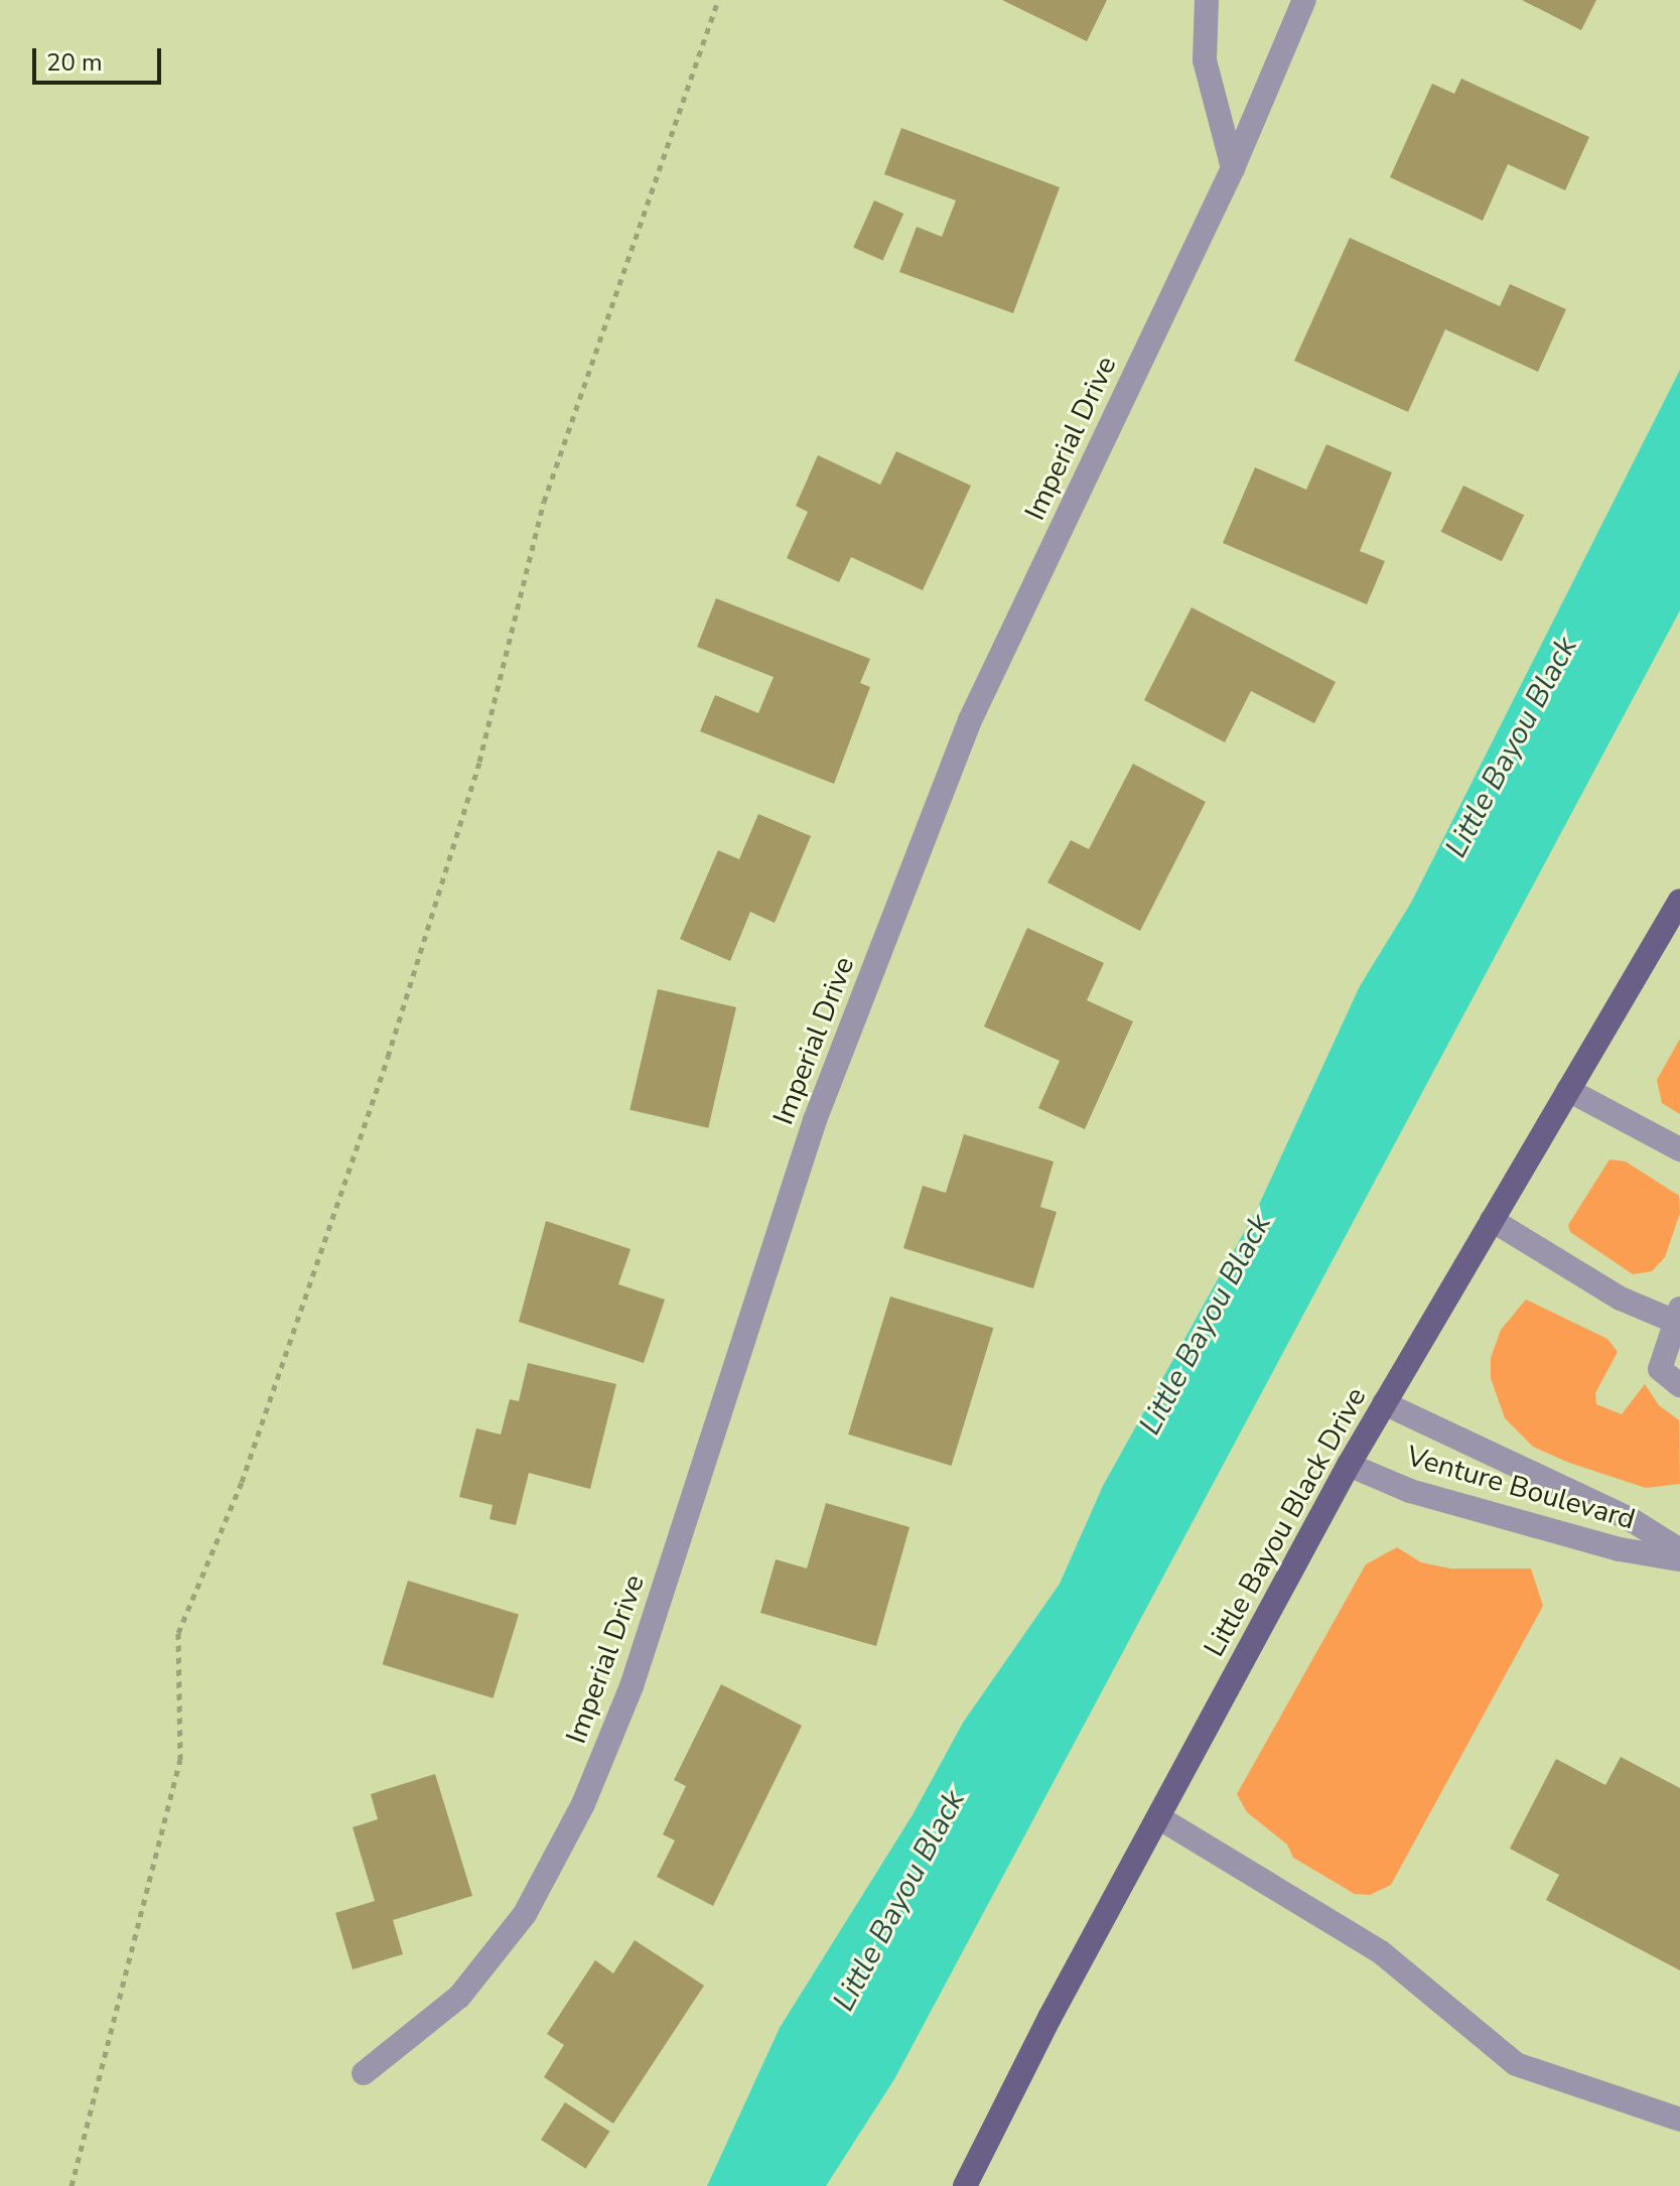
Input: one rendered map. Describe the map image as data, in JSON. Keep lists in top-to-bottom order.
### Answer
{
  "streets": {
    "main road": ["Little Bayou Black Drive"],
    "street": ["Imperial Drive", "Venture Boulevard"]
  },
  "crossings": [
    ["Venture Boulevard", "Little Bayou Black Drive"]
  ],
  "water": ["Little Bayou Black"],
  "scale_bar": "20 m"
}
